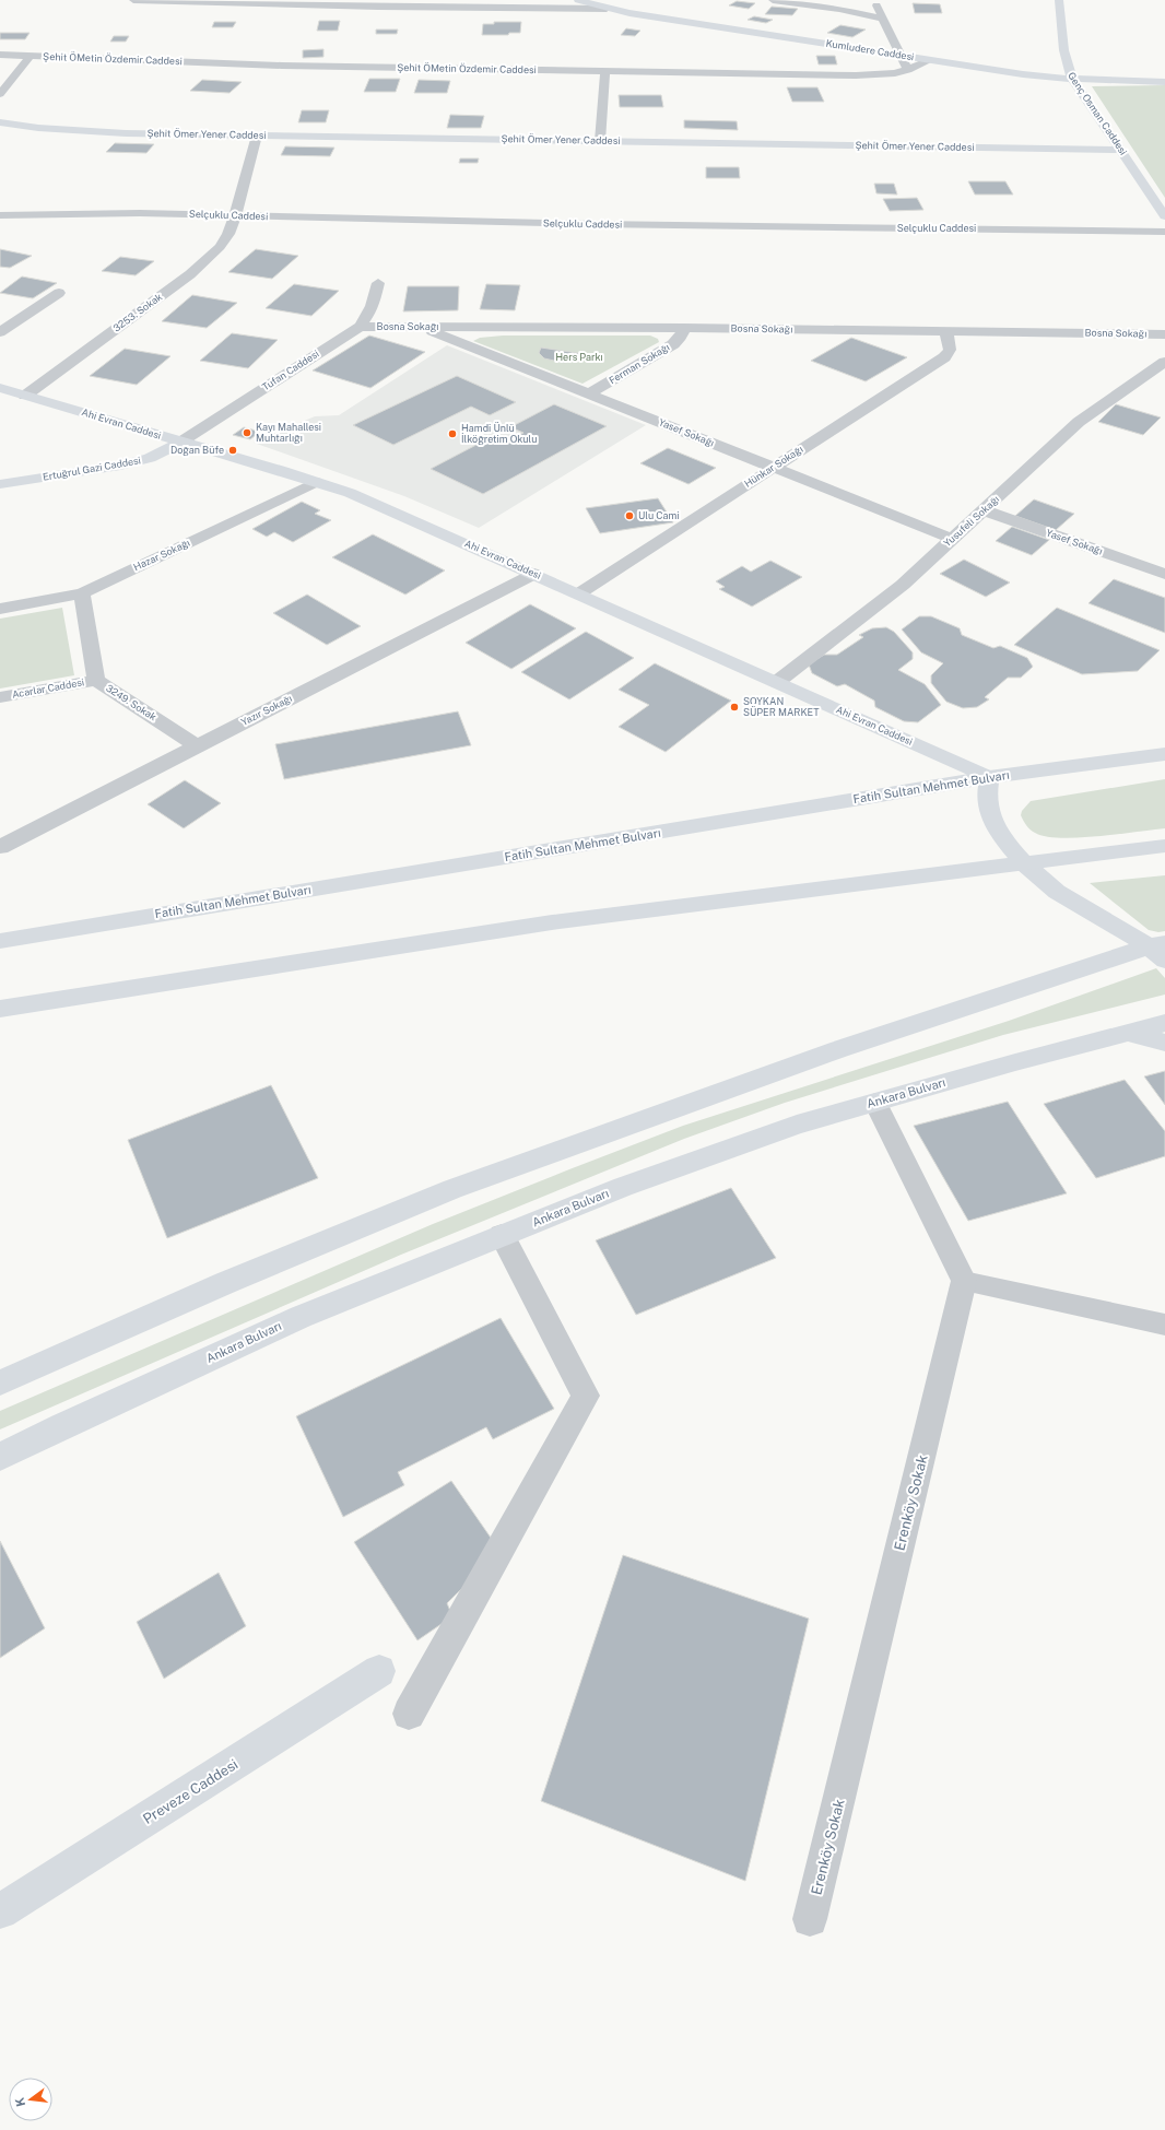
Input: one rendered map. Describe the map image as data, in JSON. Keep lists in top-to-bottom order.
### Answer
{
  "streets": {
    "main road": [
      "Kumludere Caddesi",
      "Genç Osman Caddesi",
      "Şehit Ömer Yener Caddesi",
      "Ahi Evran Caddesi",
      "Ertuğrul Gazi Caddesi",
      "Fatih Sultan Mehmet Bulvarı",
      "Ankara Bulvarı",
      "Preveze Caddesi"
    ],
    "street": [
      "Şehit ÖMetin Özdemir Caddesi",
      "3253. Sokak",
      "Bosna Sokağı",
      "Ferman Sokağı",
      "Tufan Caddesi",
      "Yasef Sokağı",
      "Hünkar Sokağı",
      "Yusufeli Sokağı",
      "Hazar Sokağı",
      "Acarlar Caddesi",
      "3249. Sokak",
      "Yazır Sokağı",
      "Erenköy Sokak"
    ],
    "lane": ["Selçuklu Caddesi"]
  },
  "crossings": [
    ["Kumludere Caddesi", "Şehit ÖMetin Özdemir Caddesi"],
    ["Kumludere Caddesi", "Genç Osman Caddesi"],
    ["Genç Osman Caddesi", "Şehit Ömer Yener Caddesi"],
    ["Şehit Ömer Yener Caddesi", "3253. Sokak"],
    ["Selçuklu Caddesi", "3253. Sokak"],
    ["3253. Sokak", "Ahi Evran Caddesi"],
    ["Bosna Sokağı", "Ferman Sokağı"],
    ["Bosna Sokağı", "Tufan Caddesi"],
    ["Bosna Sokağı", "Yasef Sokağı"],
    ["Bosna Sokağı", "Hünkar Sokağı"],
    ["Ferman Sokağı", "Yasef Sokağı"],
    ["Tufan Caddesi", "Ahi Evran Caddesi"],
    ["Tufan Caddesi", "Ertuğrul Gazi Caddesi"],
    ["Ahi Evran Caddesi", "Hünkar Sokağı"],
    ["Ahi Evran Caddesi", "Ertuğrul Gazi Caddesi"],
    ["Ahi Evran Caddesi", "Yusufeli Sokağı"],
    ["Ahi Evran Caddesi", "Hazar Sokağı"],
    ["Ahi Evran Caddesi", "Yazır Sokağı"],
    ["Ahi Evran Caddesi", "Fatih Sultan Mehmet Bulvarı"],
    ["Yasef Sokağı", "Hünkar Sokağı"],
    ["Yasef Sokağı", "Yusufeli Sokağı"],
    ["Hazar Sokağı", "3249. Sokak"],
    ["Acarlar Caddesi", "3249. Sokak"],
    ["3249. Sokak", "Yazır Sokağı"]
  ],
  "parks": ["Hers Parkı"],
  "places": [
    "Kayı Mahallesi Muhtarlığı",
    "Hamdi Ünlü İlköğretim Okulu",
    "Doğan Büfe",
    "Ulu Cami",
    "SOYKAN SÜPER MARKET"
  ],
  "north": "left"
}
